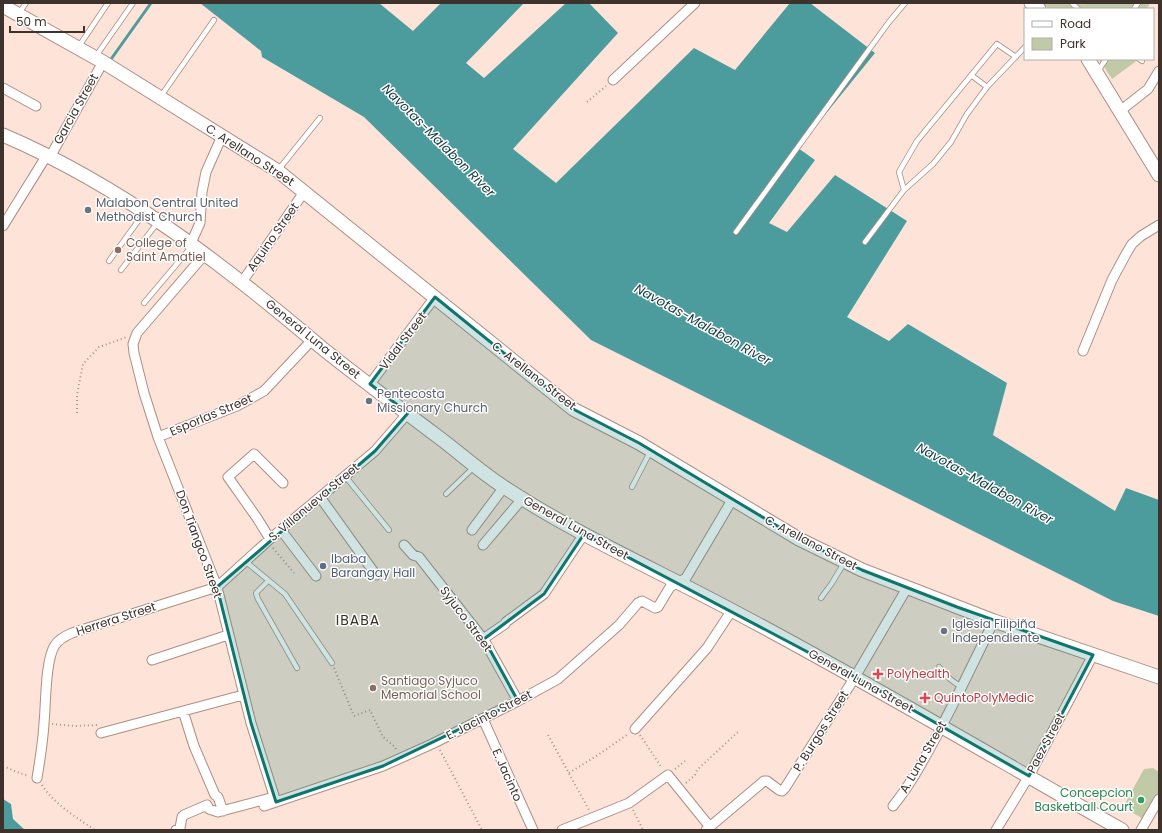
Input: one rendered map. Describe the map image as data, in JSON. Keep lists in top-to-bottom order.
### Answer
{
  "streets": {
    "main road": ["C. Arellano Street", "General Luna Street"],
    "street": [
      "Garcia Street",
      "Aquino Street",
      "Vidal Street",
      "Esporlas Street",
      "S. Villanueva Street",
      "Don Tiangco Street",
      "Herrera Street",
      "Syjuco Street",
      "E. Jacinto Street",
      "P. Burgos Street",
      "Paez Street",
      "A. Luna Street",
      "E. Jacinto"
    ]
  },
  "crossings": [
    ["Garcia Street", "C. Arellano Street"],
    ["Garcia Street", "General Luna Street"],
    ["C. Arellano Street", "Aquino Street"],
    ["C. Arellano Street", "Vidal Street"],
    ["C. Arellano Street", "P. Burgos Street"],
    ["C. Arellano Street", "Paez Street"],
    ["C. Arellano Street", "A. Luna Street"],
    ["Aquino Street", "General Luna Street"],
    ["General Luna Street", "Vidal Street"],
    ["General Luna Street", "Esporlas Street"],
    ["General Luna Street", "S. Villanueva Street"],
    ["General Luna Street", "E. Jacinto Street"],
    ["General Luna Street", "P. Burgos Street"],
    ["General Luna Street", "Paez Street"],
    ["General Luna Street", "A. Luna Street"],
    ["Esporlas Street", "Don Tiangco Street"],
    ["S. Villanueva Street", "Don Tiangco Street"],
    ["S. Villanueva Street", "Herrera Street"],
    ["Don Tiangco Street", "Herrera Street"],
    ["Don Tiangco Street", "E. Jacinto Street"],
    ["Syjuco Street", "E. Jacinto Street"],
    ["E. Jacinto Street", "E. Jacinto"]
  ],
  "districts": ["IBABA"],
  "water": ["Navotas-Malabon River"],
  "places": {
    "other": [
      "Malabon Central United Methodist Church",
      "College of Saint Amatiel",
      "Pentecosta Missionary Church",
      "Ibaba Barangay Hall",
      "Iglesia Filipiña Independiente",
      "Santiago Syjuco Memorial School",
      "Concepcion Basketball Court"
    ],
    "health": ["Polyhealth", "QuintoPolyMedic"]
  },
  "legend": ["Road", "Park"],
  "scale_bar": "50 m"
}
